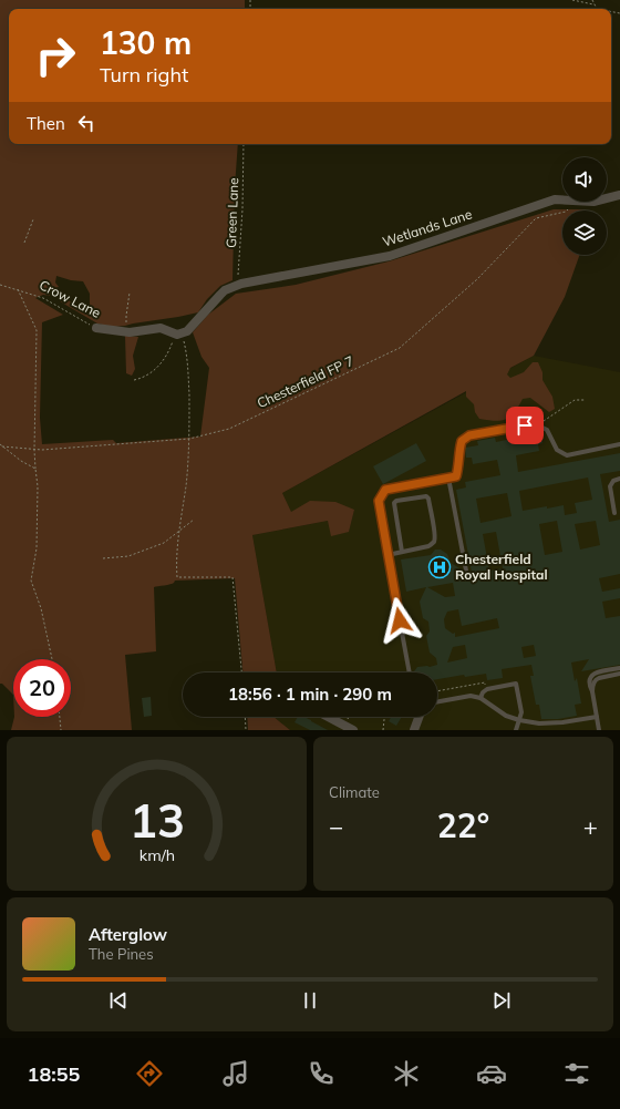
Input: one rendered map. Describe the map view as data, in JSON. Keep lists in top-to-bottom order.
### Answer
{
  "streets": {
    "street": ["Wetlands Lane", "Crow Lane"],
    "path": ["Green Lane", "Chesterfield FP 7"]
  },
  "crossings": [
    ["Green Lane", "Wetlands Lane"]
  ],
  "places": {
    "hospital": ["Chesterfield Royal Hospital"]
  },
  "page": {
    "turn": ["130 m", "Turn right"],
    "then": "Then",
    "limit": "20",
    "trip": "18:56 · 1 min · 290 m",
    "tile": "Climate",
    "heat": ["−", "22°", "+"],
    "song": ["Afterglow", "The Pines"],
    "tabs": "18:55",
    "gauge": ["13", "km/h"]
  }
}
